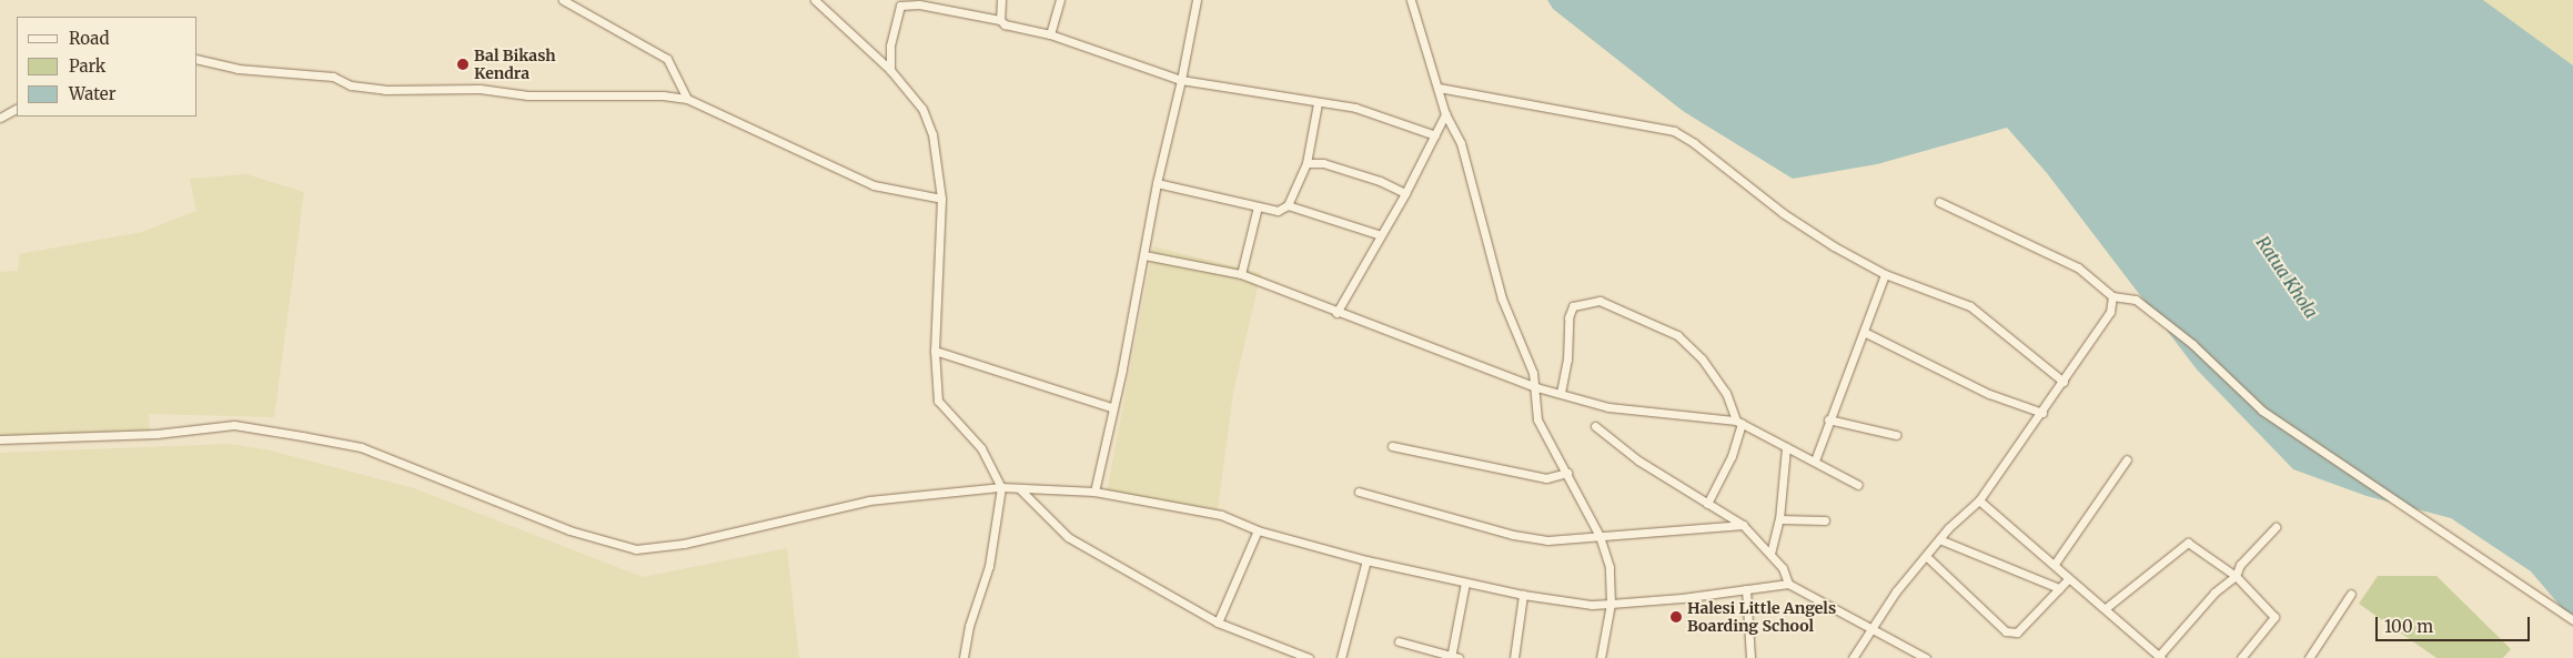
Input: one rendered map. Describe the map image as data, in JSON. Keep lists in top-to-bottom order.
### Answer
{
  "water": ["Ratua Khola"],
  "places": ["Bal Bikash Kendra", "Halesi Little Angels Boarding School"],
  "legend": ["Road", "Park", "Water"],
  "scale_bar": "100 m"
}
